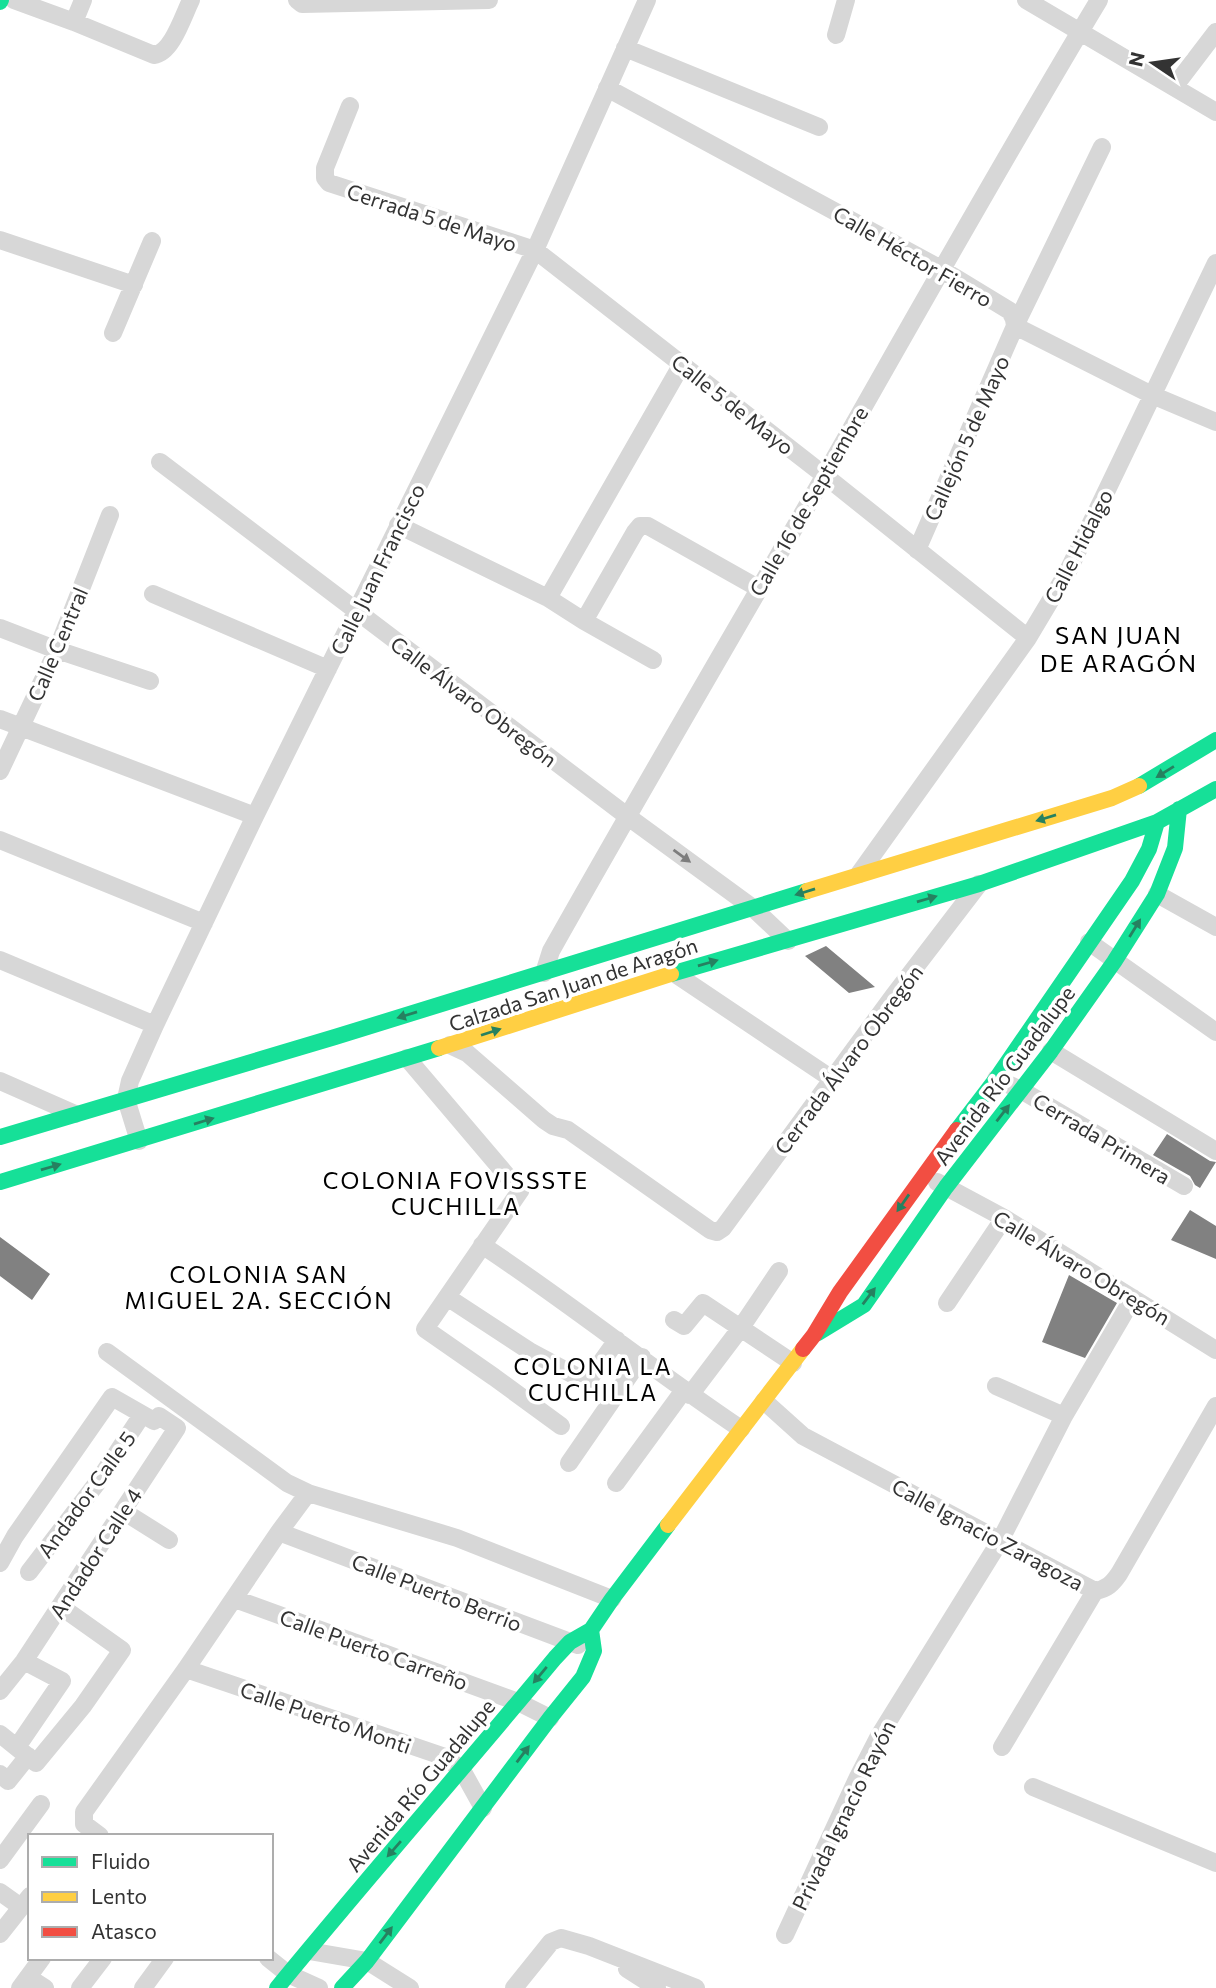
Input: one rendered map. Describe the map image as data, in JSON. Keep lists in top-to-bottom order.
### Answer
{
  "streets": {
    "street": [
      "Cerrada 5 de Mayo",
      "Calle Héctor Fierro",
      "Calle 5 de Mayo",
      "Callejón 5 de Mayo",
      "Calle 16 de Septiembre",
      "Calle Hidalgo",
      "Calle Juan Francisco",
      "Calle Central",
      "Calle Álvaro Obregón",
      "Calzada San Juan de Aragón",
      "Cerrada Álvaro Obregón",
      "Avenida Río Guadalupe",
      "Cerrada Primera",
      "Andador Calle 5",
      "Calle Ignacio Zaragoza",
      "Andador Calle 4",
      "Calle Puerto Berrio",
      "Calle Puerto Carreño",
      "Calle Puerto Monti",
      "Privada Ignacio Rayón"
    ]
  },
  "crossings": [
    ["Cerrada 5 de Mayo", "Calle 5 de Mayo"],
    ["Cerrada 5 de Mayo", "Calle Juan Francisco"],
    ["Calle Héctor Fierro", "Callejón 5 de Mayo"],
    ["Calle Héctor Fierro", "Calle 16 de Septiembre"],
    ["Calle Héctor Fierro", "Calle Hidalgo"],
    ["Calle Héctor Fierro", "Calle Juan Francisco"],
    ["Calle 5 de Mayo", "Callejón 5 de Mayo"],
    ["Calle 5 de Mayo", "Calle 16 de Septiembre"],
    ["Calle 5 de Mayo", "Calle Hidalgo"],
    ["Calle 5 de Mayo", "Calle Juan Francisco"],
    ["Calle 16 de Septiembre", "Calle Álvaro Obregón"],
    ["Calle 16 de Septiembre", "Calzada San Juan de Aragón"],
    ["Calle Hidalgo", "Calzada San Juan de Aragón"],
    ["Calle Juan Francisco", "Calle Álvaro Obregón"],
    ["Calle Juan Francisco", "Calzada San Juan de Aragón"],
    ["Calle Álvaro Obregón", "Calzada San Juan de Aragón"],
    ["Calle Álvaro Obregón", "Avenida Río Guadalupe"],
    ["Calle Álvaro Obregón", "Privada Ignacio Rayón"],
    ["Calzada San Juan de Aragón", "Cerrada Álvaro Obregón"],
    ["Calzada San Juan de Aragón", "Avenida Río Guadalupe"],
    ["Avenida Río Guadalupe", "Cerrada Primera"],
    ["Avenida Río Guadalupe", "Calle Ignacio Zaragoza"],
    ["Avenida Río Guadalupe", "Calle Puerto Berrio"],
    ["Avenida Río Guadalupe", "Calle Puerto Carreño"],
    ["Avenida Río Guadalupe", "Calle Puerto Monti"],
    ["Andador Calle 5", "Andador Calle 4"],
    ["Calle Ignacio Zaragoza", "Privada Ignacio Rayón"]
  ],
  "districts": [
    "SAN JUAN DE ARAGÓN",
    "COLONIA FOVISSSTE CUCHILLA",
    "COLONIA SAN MIGUEL 2A. SECCIÓN",
    "COLONIA LA CUCHILLA"
  ],
  "legend": ["Fluido", "Lento", "Atasco"],
  "north": "left"
}
